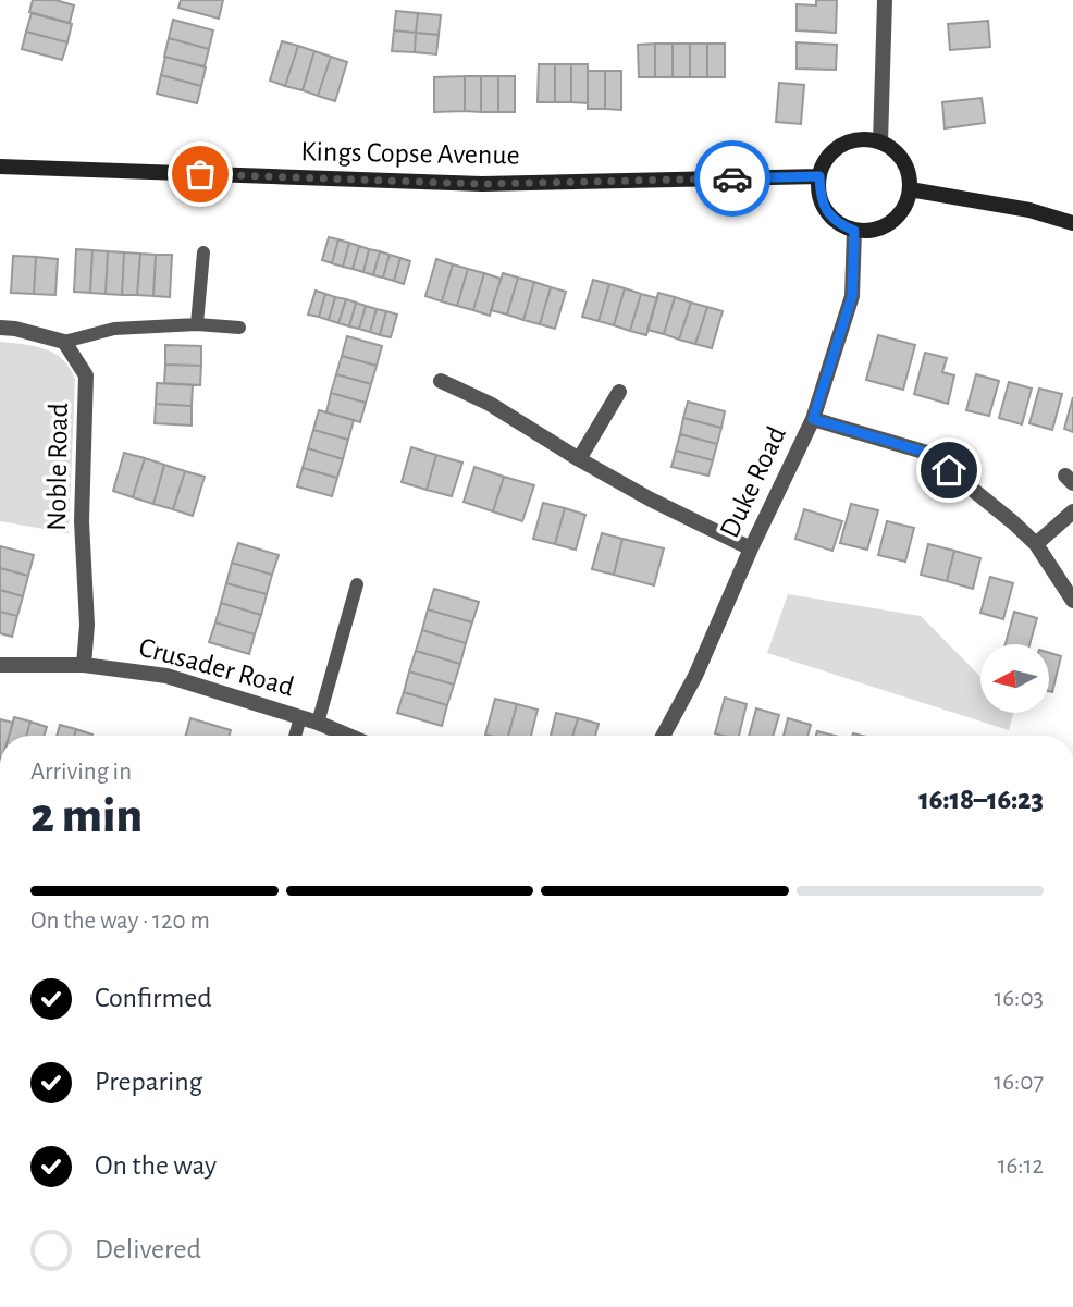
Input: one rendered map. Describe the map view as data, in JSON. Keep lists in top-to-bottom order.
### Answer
{
  "streets": {
    "street": [
      "Kings Copse Avenue",
      "Noble Road",
      "Duke Road",
      "Crusader Road"
    ]
  },
  "crossings": [
    ["Kings Copse Avenue", "Duke Road"],
    ["Noble Road", "Crusader Road"]
  ],
  "north": "left",
  "page": {
    "heading": ["2 min", "Arriving in", "16:18–16:23"],
    "bar": "On the way · 120 m",
    "list": [
      ["Confirmed", "16:03"],
      ["Preparing", "16:07"],
      ["On the way", "16:12"],
      "Delivered"
    ]
  }
}
